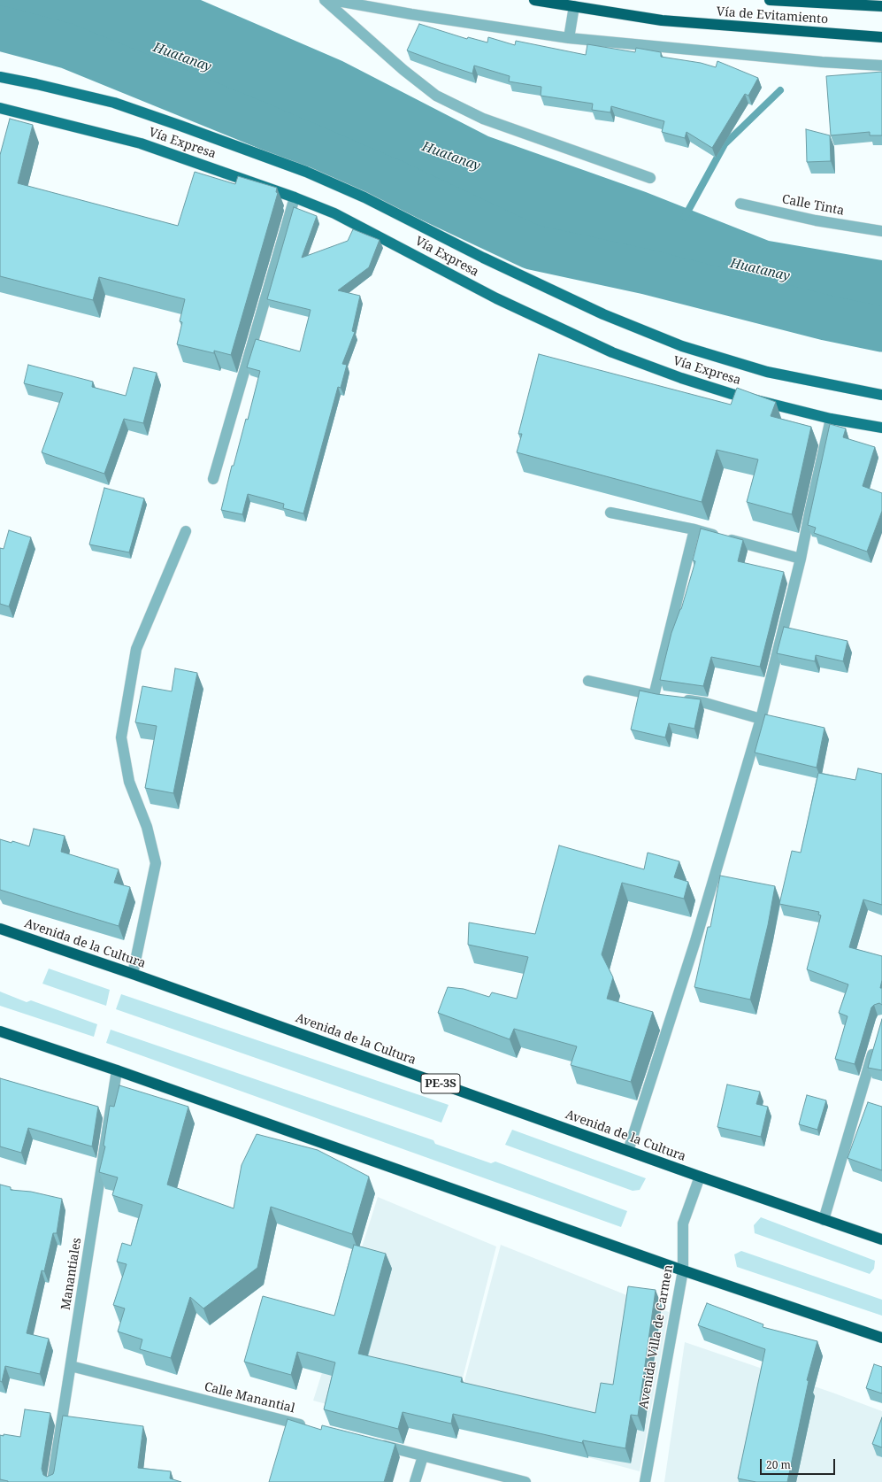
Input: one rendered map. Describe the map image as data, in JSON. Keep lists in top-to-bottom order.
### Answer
{
  "streets": {
    "highway": ["Vía de Evitamiento", "Avenida de la Cultura", "PE-3S"],
    "main road": ["Vía Expresa"],
    "street": [
      "Calle Tinta",
      "Manantiales",
      "Avenida Villa de Carmen",
      "Calle Manantial"
    ]
  },
  "crossings": [
    ["Avenida de la Cultura", "Avenida Villa de Carmen"],
    ["Manantiales", "Calle Manantial"]
  ],
  "water": ["Huatanay"],
  "scale_bar": "20 m"
}
